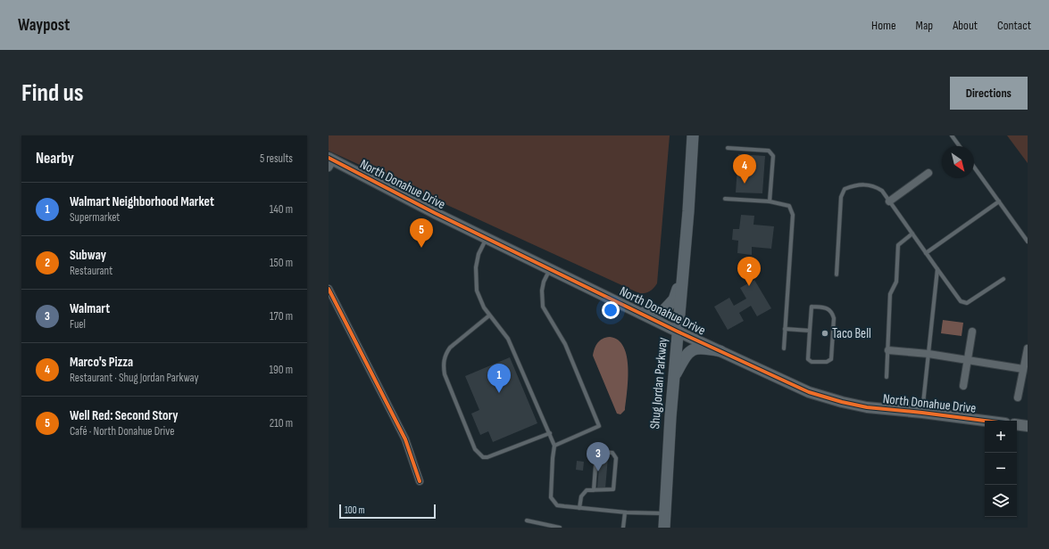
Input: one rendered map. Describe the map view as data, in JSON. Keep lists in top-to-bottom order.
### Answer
{
  "streets": {
    "main road": ["Shug Jordan Parkway"],
    "street": ["North Donahue Drive"]
  },
  "crossings": [
    ["North Donahue Drive", "Shug Jordan Parkway"]
  ],
  "places": ["Taco Bell"],
  "scale_bar": "100 m",
  "north": "bottom right",
  "page": {
    "header": "Waypost",
    "nav": [
      "Home",
      "Map",
      "About",
      "Contact"
    ],
    "buttons": "Directions",
    "title": "Find us",
    "heading": ["Nearby", "5 results"],
    "pins": [
      "4",
      "5",
      "2",
      "1",
      "3"
    ],
    "list": [
      {
        "mark": "1",
        "name": "Walmart Neighborhood Market",
        "note": "Supermarket",
        "value": "140 m"
      },
      {
        "mark": "2",
        "name": "Subway",
        "note": "Restaurant",
        "value": "150 m"
      },
      {
        "mark": "3",
        "name": "Walmart",
        "note": "Fuel",
        "value": "170 m"
      },
      {
        "mark": "4",
        "name": "Marco's Pizza",
        "note": "Restaurant · Shug Jordan Parkway",
        "value": "190 m"
      },
      {
        "mark": "5",
        "name": "Well Red: Second Story",
        "note": "Café · North Donahue Drive",
        "value": "210 m"
      }
    ],
    "map_buttons": ["+", "−"],
    "scale": "100 m"
  }
}
